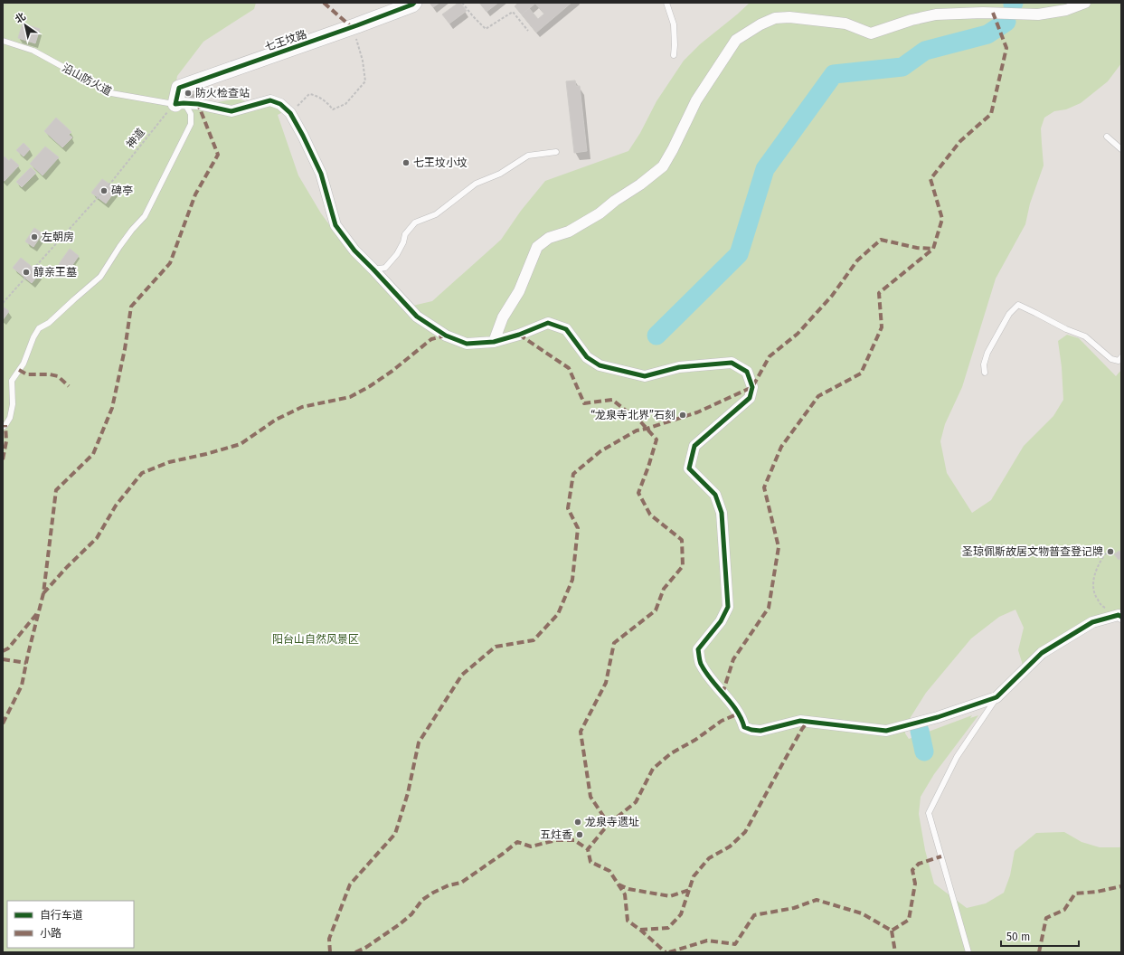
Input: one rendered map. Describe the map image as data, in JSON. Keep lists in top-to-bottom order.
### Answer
{
  "streets": {
    "street": ["七王坟路"],
    "lane": ["沿山防火道"],
    "path": ["神道"]
  },
  "crossings": [
    ["七王坟路", "沿山防火道"],
    ["七王坟路", "神道"],
    ["沿山防火道", "神道"]
  ],
  "parks": ["阳台山自然风景区"],
  "places": [
    "防火检查站",
    "七王坟小坟",
    "碑亭",
    "左朝房",
    "醇亲王墓",
    "“龙泉寺北界”石刻",
    "圣琼佩斯故居文物普查登记牌",
    "龙泉寺遗址",
    "五炷香"
  ],
  "legend": ["自行车道", "小路"],
  "scale_bar": "50 m",
  "north": "top left"
}
